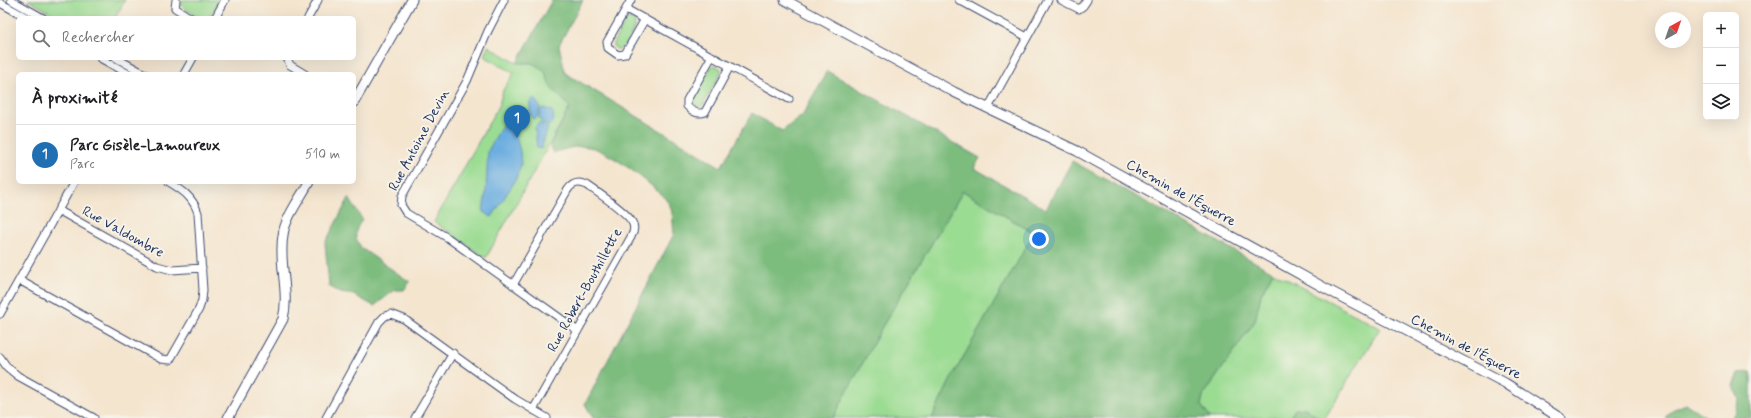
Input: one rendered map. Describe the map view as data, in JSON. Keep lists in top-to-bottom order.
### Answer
{
  "streets": {
    "street": [
      "Rue Antoine Devin",
      "Chemin de l'Équerre",
      "Rue Valdombre",
      "Rue Robert-Bouthillette"
    ]
  },
  "crossings": [
    ["Rue Antoine Devin", "Rue Robert-Bouthillette"]
  ],
  "north": "top right",
  "page": {
    "map_buttons": ["+", "−"],
    "search": "Rechercher",
    "heading": "À proximité",
    "pins": "1",
    "list": [
      {
        "mark": "1",
        "name": "Parc Gisèle-Lamoureux",
        "note": "Parc",
        "value": "510 m"
      }
    ]
  }
}
